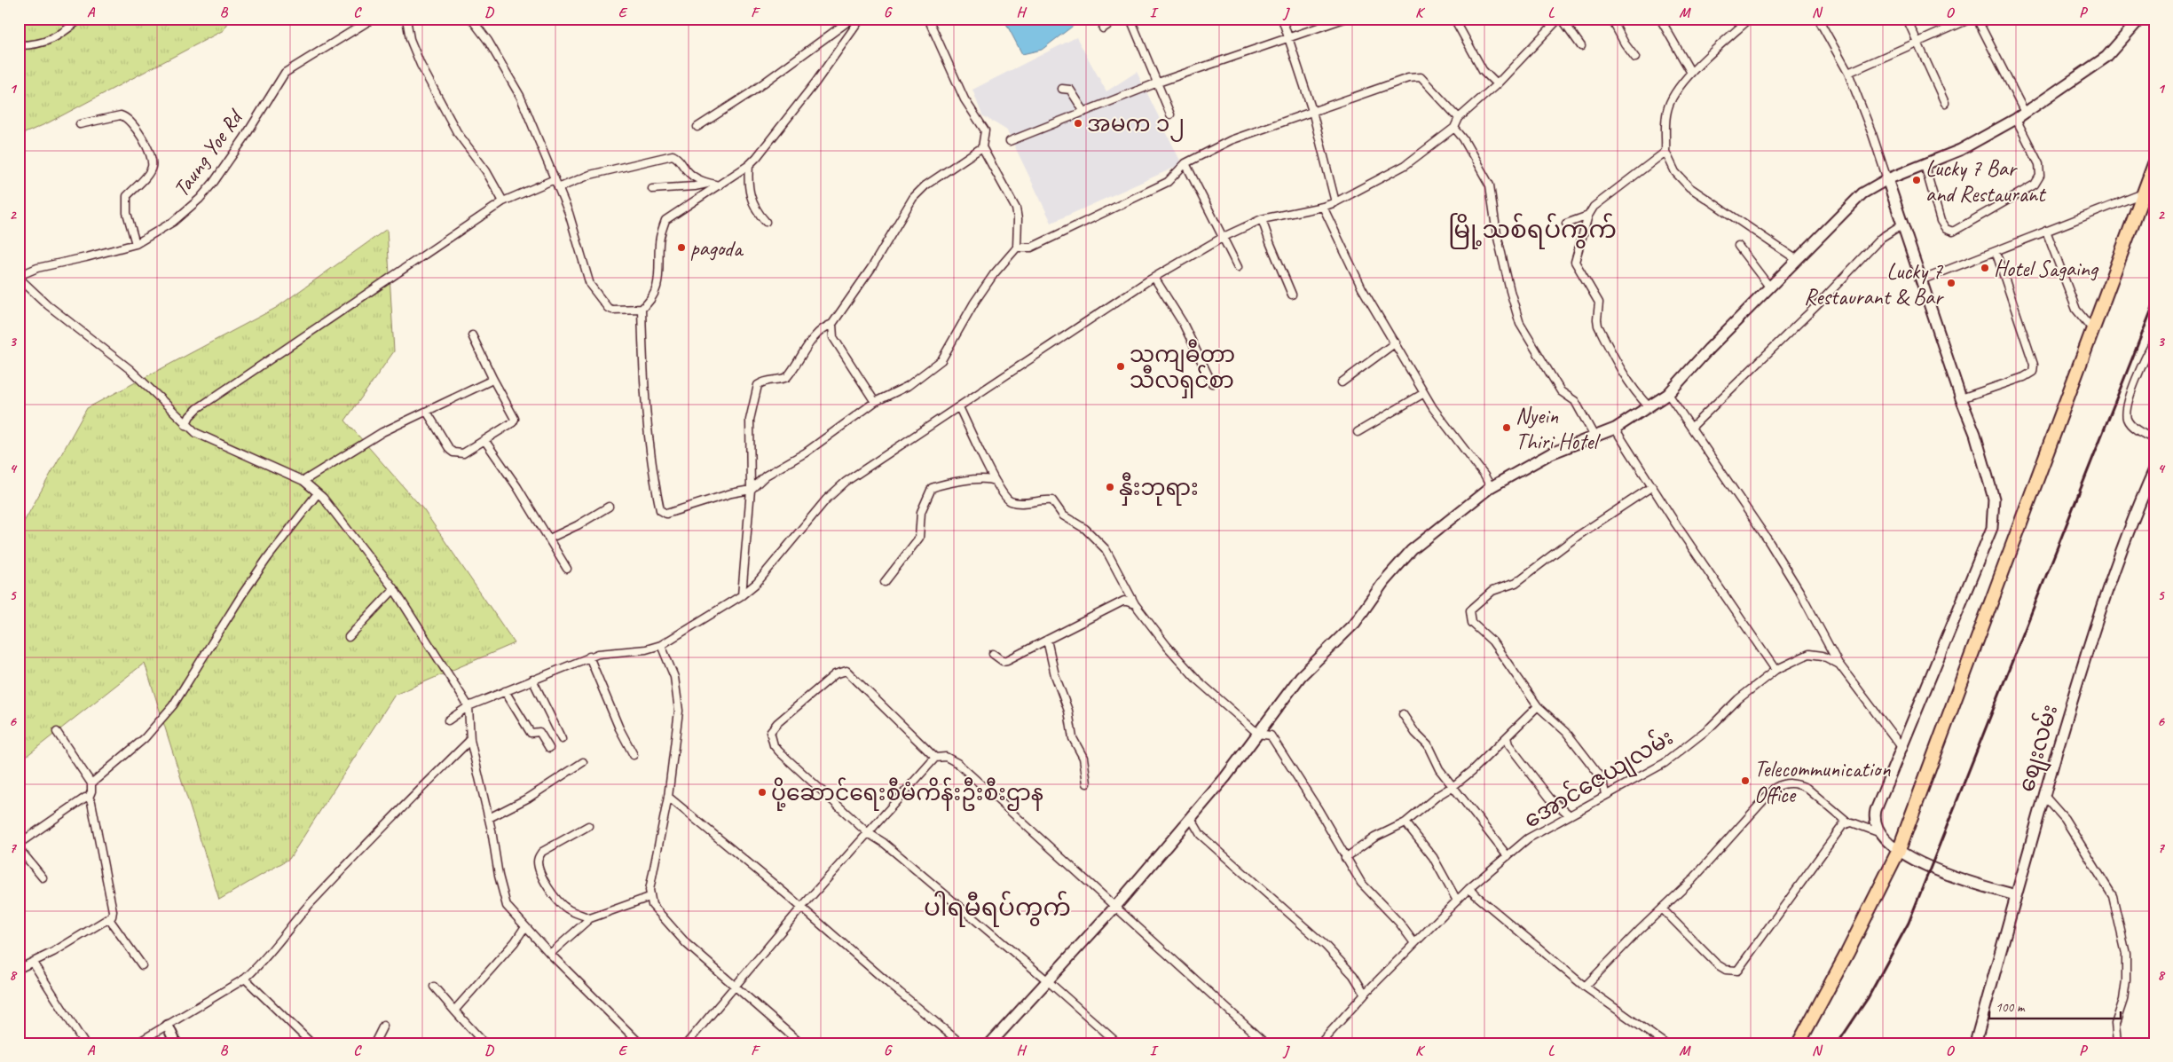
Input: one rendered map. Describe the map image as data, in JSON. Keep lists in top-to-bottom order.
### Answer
{
  "streets": {
    "street": ["Taung Yoe Rd", "စျေးလမ်း", "အောင်ဇေယျလမ်း"]
  },
  "districts": ["မြို့သစ်ရပ်ကွက်", "ပါရမီရပ်ကွက်"],
  "places": [
    "အမက ၁၂",
    "Lucky 7 Bar and Restaurant",
    "pagoda",
    "Hotel Sagaing",
    "Lucky 7 Restaurant & Bar",
    "သကျဓီတာ သီလရှင်စာ",
    "Nyein Thiri Hotel",
    "နှီးဘုရား",
    "Telecommunication Office",
    "ပို့ဆောင်ရေးစီမံကိန်းဦးစီးဌာန"
  ],
  "scale_bar": "100 m",
  "grid": {
    "columns": [
      "A",
      "B",
      "C",
      "D",
      "E",
      "F",
      "G",
      "H",
      "I",
      "J",
      "K",
      "L",
      "M",
      "N",
      "O",
      "P"
    ],
    "rows": [
      "1",
      "2",
      "3",
      "4",
      "5",
      "6",
      "7",
      "8"
    ]
  }
}
